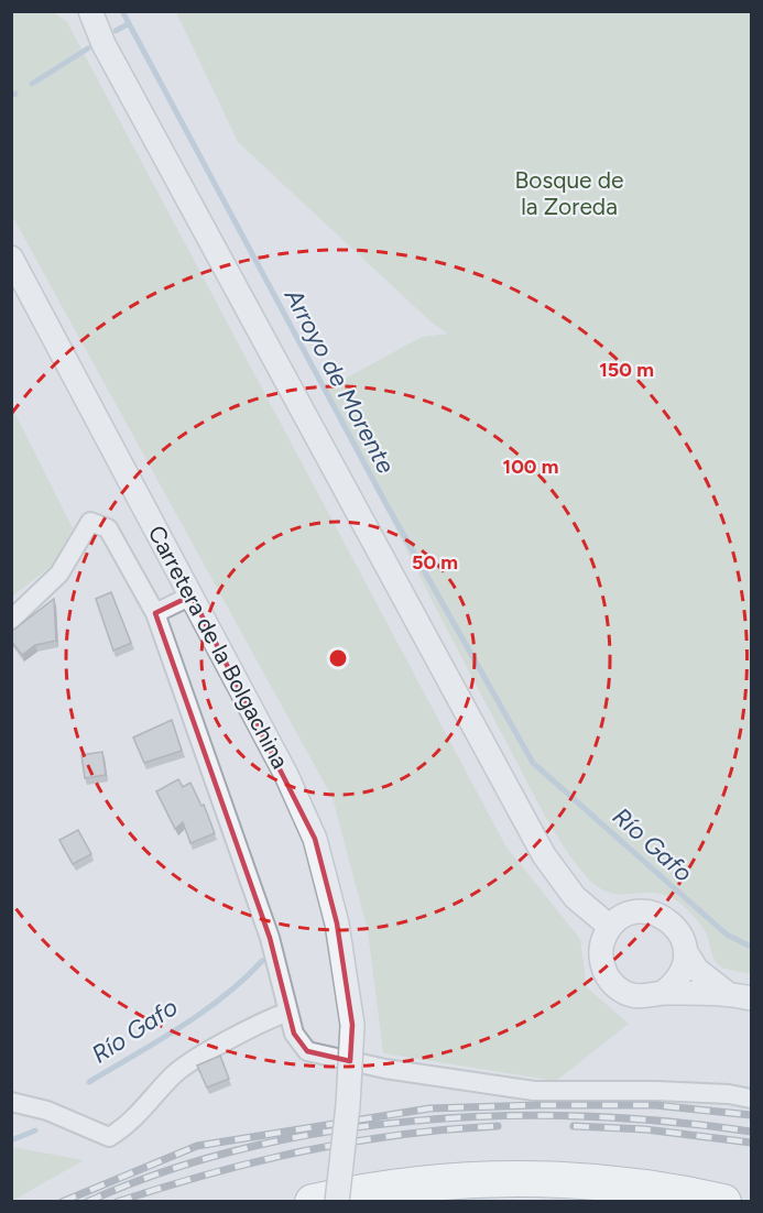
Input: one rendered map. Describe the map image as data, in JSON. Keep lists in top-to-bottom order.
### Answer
{
  "streets": {
    "street": ["Carretera de la Bolgachina"]
  },
  "water": ["Arroyo de Morente", "Río Gafo"],
  "parks": ["Bosque de la Zoreda"],
  "rings": ["150 m", "100 m", "50 m"]
}
